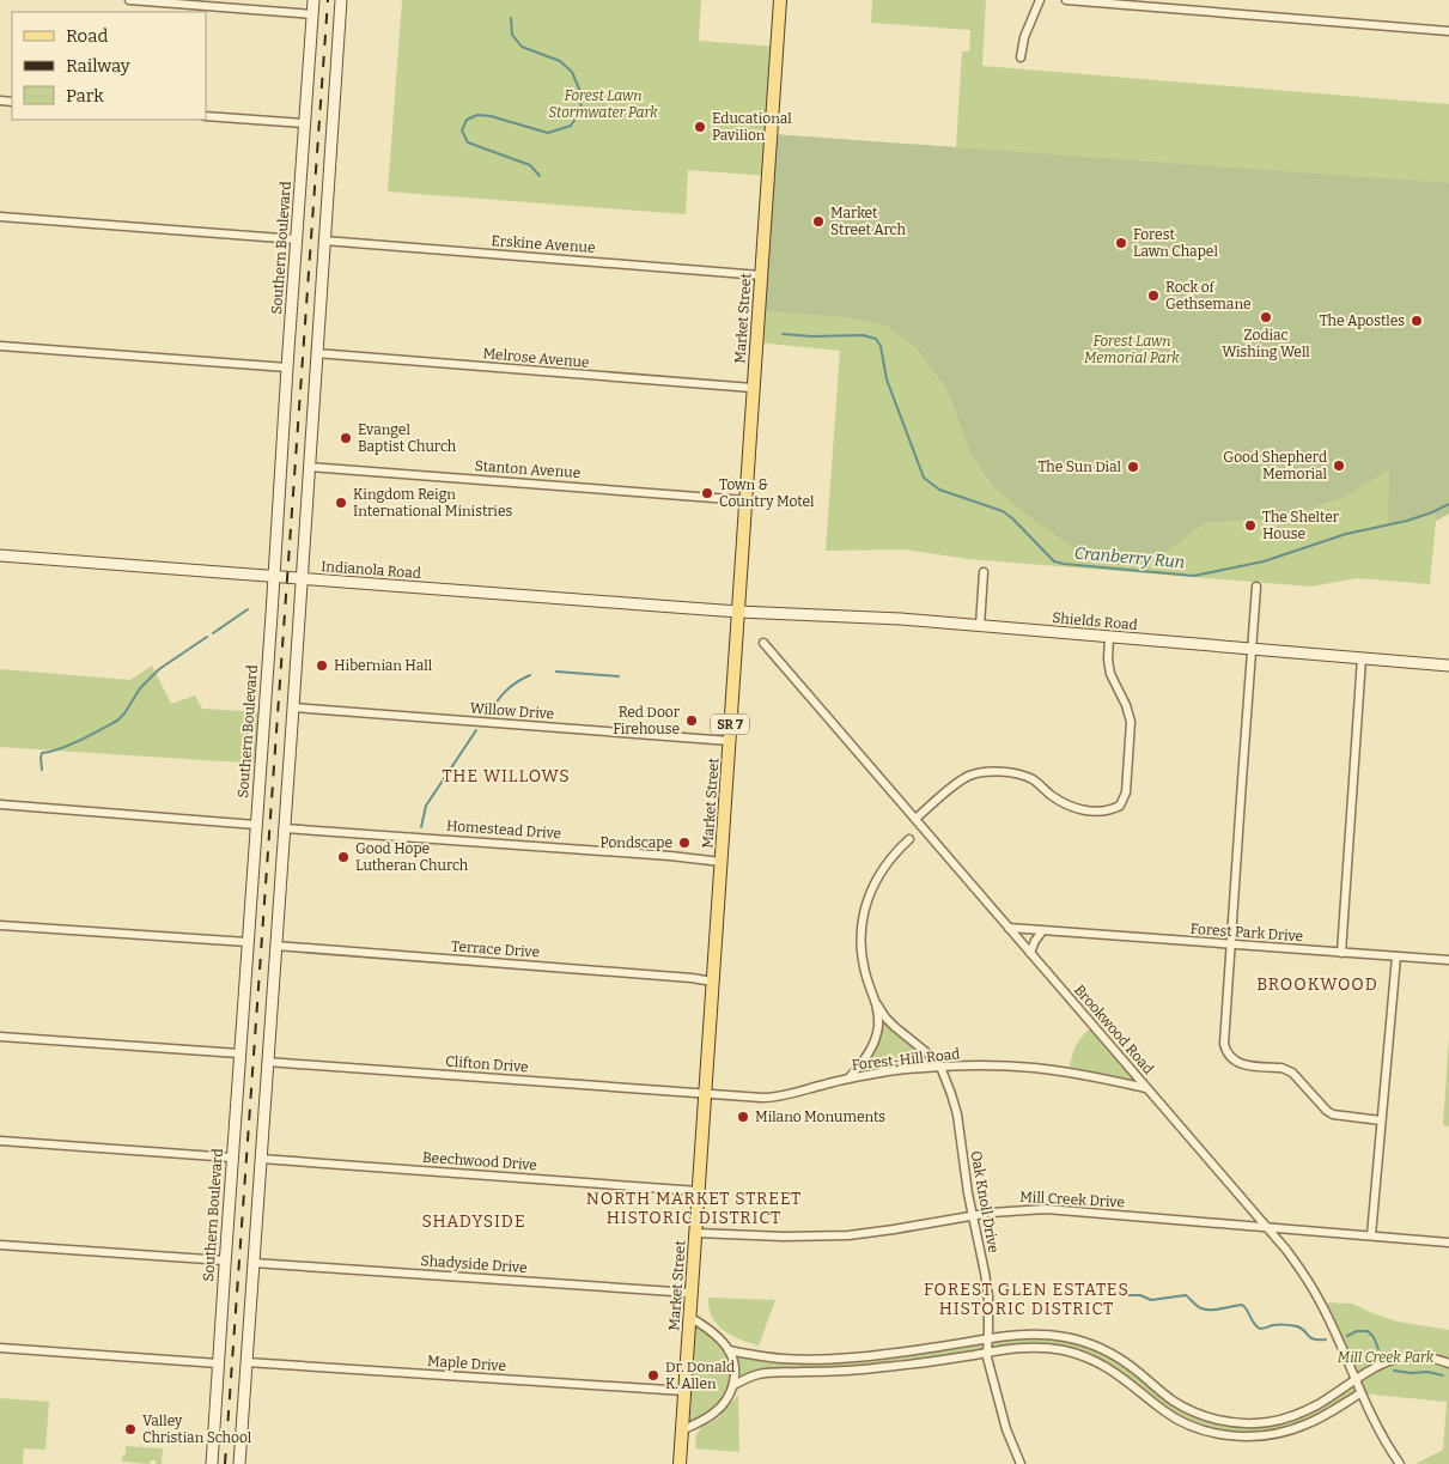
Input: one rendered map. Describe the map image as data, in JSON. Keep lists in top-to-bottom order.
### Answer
{
  "streets": {
    "main road": ["Market Street", "SR 7"],
    "street": [
      "Erskine Avenue",
      "Southern Boulevard",
      "Melrose Avenue",
      "Stanton Avenue",
      "Indianola Road",
      "Shields Road",
      "Willow Drive",
      "Homestead Drive",
      "Forest Park Drive",
      "Terrace Drive",
      "Brookwood Road",
      "Forest-Hill Road",
      "Clifton Drive",
      "Beechwood Drive",
      "Mill Creek Drive",
      "Oak Knoll Drive",
      "Shadyside Drive",
      "Maple Drive"
    ]
  },
  "crossings": [
    ["Erskine Avenue", "Market Street"],
    ["Southern Boulevard", "Indianola Road"],
    ["Market Street", "Melrose Avenue"],
    ["Market Street", "Stanton Avenue"],
    ["Market Street", "Indianola Road"],
    ["Market Street", "Shields Road"],
    ["Market Street", "Willow Drive"],
    ["Market Street", "Homestead Drive"],
    ["Market Street", "Terrace Drive"],
    ["Market Street", "Forest-Hill Road"],
    ["Market Street", "Clifton Drive"],
    ["Market Street", "Beechwood Drive"],
    ["Market Street", "Mill Creek Drive"],
    ["Market Street", "Shadyside Drive"],
    ["Market Street", "Maple Drive"],
    ["Indianola Road", "Shields Road"],
    ["Forest Park Drive", "Brookwood Road"],
    ["Brookwood Road", "Forest-Hill Road"],
    ["Brookwood Road", "Mill Creek Drive"],
    ["Forest-Hill Road", "Clifton Drive"],
    ["Forest-Hill Road", "Oak Knoll Drive"],
    ["Mill Creek Drive", "Oak Knoll Drive"]
  ],
  "districts": [
    "THE WILLOWS",
    "BROOKWOOD",
    "NORTH MARKET STREET HISTORIC DISTRICT",
    "SHADYSIDE",
    "FOREST GLEN ESTATES HISTORIC DISTRICT"
  ],
  "water": ["Cranberry Run"],
  "parks": ["Forest Lawn Stormwater Park", "Forest Lawn Memorial Park", "Mill Creek Park"],
  "places": [
    "Educational Pavilion",
    "Market Street Arch",
    "Forest Lawn Chapel",
    "Rock of Gethsemane",
    "Zodiac Wishing Well",
    "The Apostles",
    "Evangel Baptist Church",
    "Good Shepherd Memorial",
    "The Sun Dial",
    "Town & Country Motel",
    "Kingdom Reign International Ministries",
    "The Shelter House",
    "Hibernian Hall",
    "Red Door Firehouse",
    "Pondscape",
    "Good Hope Lutheran Church",
    "Milano Monuments",
    "Dr. Donald K. Allen",
    "Valley Christian School"
  ],
  "legend": ["Road", "Railway", "Park"]
}
